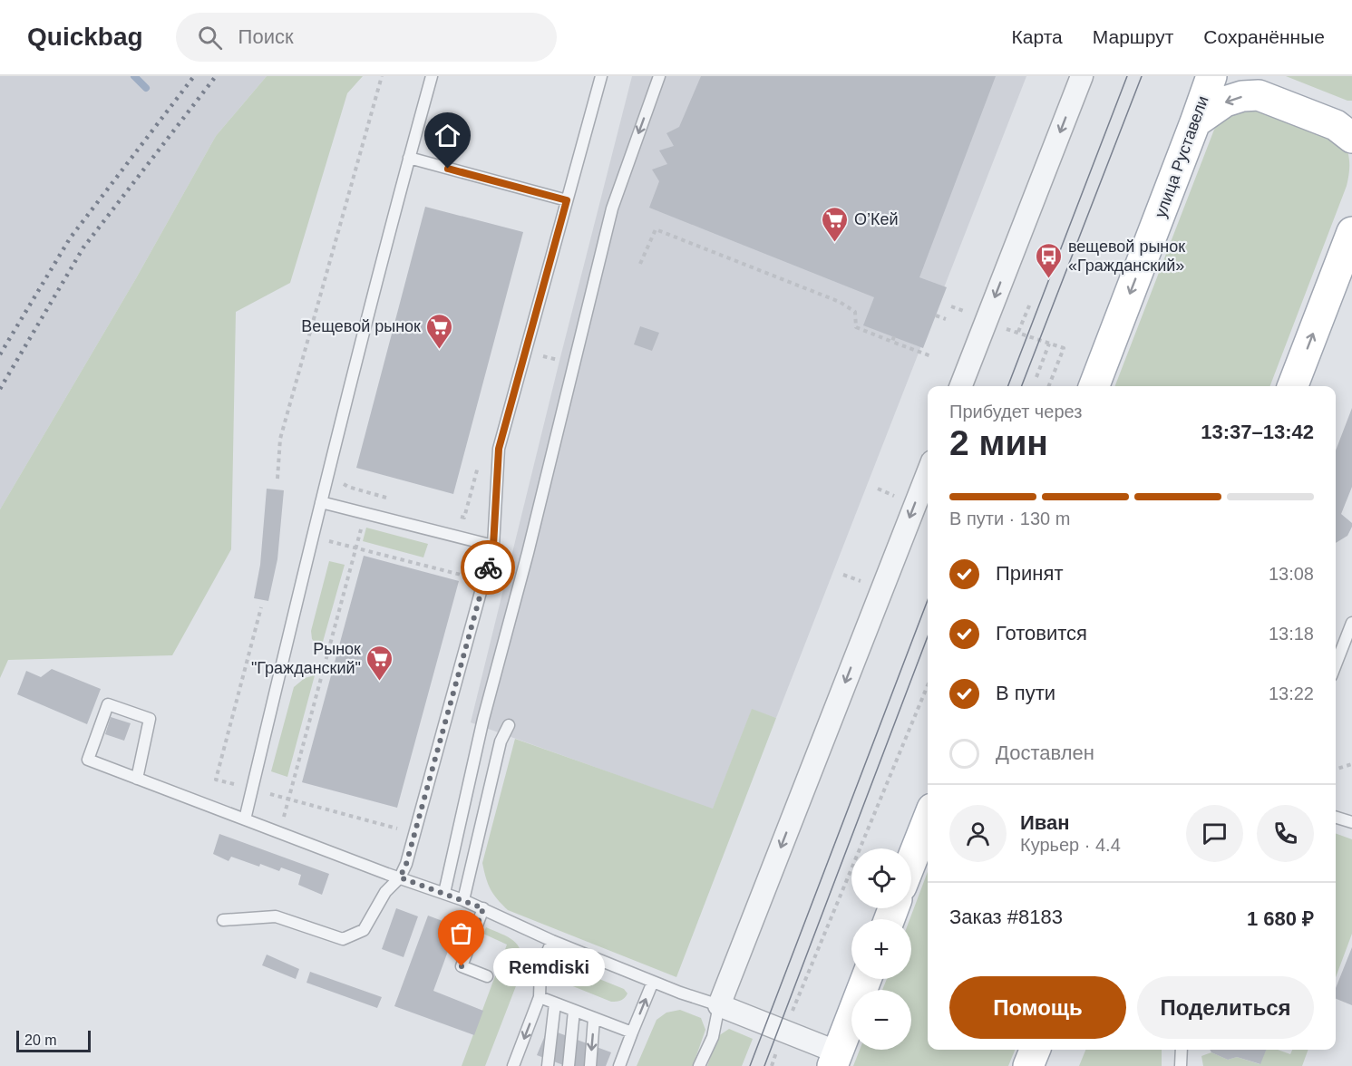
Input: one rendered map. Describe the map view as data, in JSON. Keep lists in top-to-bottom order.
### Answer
{
  "streets": {
    "main road": ["улица Руставели"]
  },
  "places": {
    "supermarket": ["О’Кей", "Вещевой рынок", "Рынок \"Гражданский\""],
    "bus stop": ["вещевой рынок «Гражданский»"],
    "other": ["Remdiski"]
  },
  "scale_bar": "20 m",
  "page": {
    "header": "Quickbag",
    "search": "Поиск",
    "nav": ["Карта", "Маршрут", "Сохранённые"],
    "heading": ["2 мин", "Прибудет через", "13:37–13:42"],
    "panel": [
      "Иван",
      "Курьер · 4.4",
      "Заказ #8183",
      "1 680 ₽"
    ],
    "bar": "В пути · 130 m",
    "list": [
      ["Принят", "13:08"],
      ["Готовится", "13:18"],
      ["В пути", "13:22"],
      "Доставлен"
    ],
    "map_buttons": ["+", "−"],
    "bubble": "Remdiski",
    "buttons": ["Помощь", "Поделиться"],
    "scale": "20 m"
  }
}
